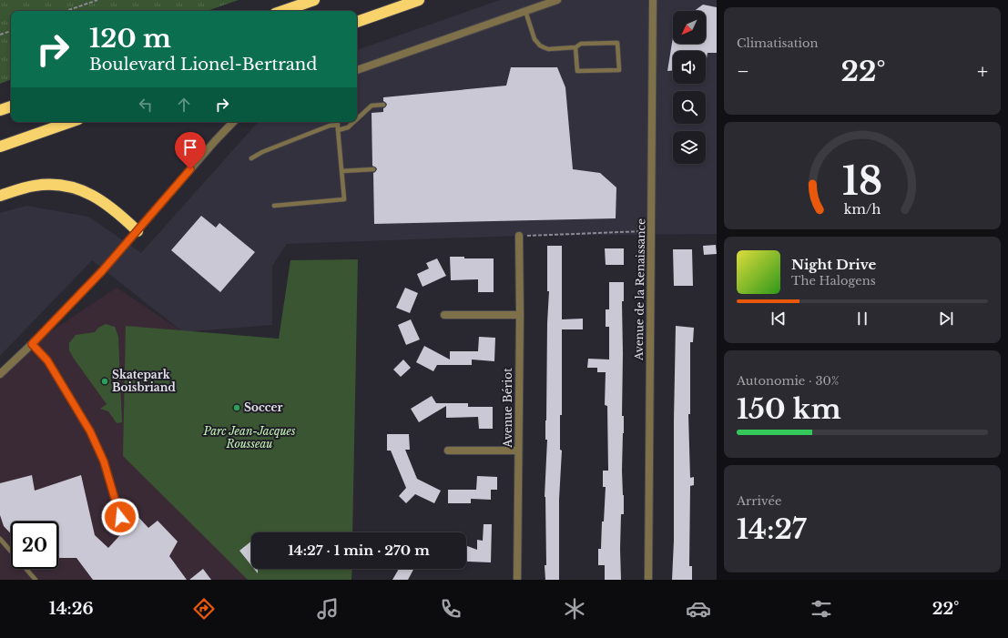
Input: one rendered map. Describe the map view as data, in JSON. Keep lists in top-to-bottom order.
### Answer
{
  "streets": {
    "street": ["Avenue de la Renaissance", "Avenue Bériot"]
  },
  "parks": ["Parc Jean-Jacques Rousseau"],
  "places": ["Skatepark Boisbriand", "Soccer"],
  "north": "bottom left",
  "page": {
    "tile": [
      "Climatisation",
      ["Autonomie · 30%", "150 km"],
      ["Arrivée", "14:27"]
    ],
    "turn": ["120 m", "Boulevard Lionel-Bertrand"],
    "heat": ["−", "22°", "+"],
    "song": ["Night Drive", "The Halogens"],
    "limit": "20",
    "trip": "14:27 · 1 min · 270 m",
    "tabs": ["14:26", "22°"],
    "gauge": ["18", "km/h"]
  }
}
